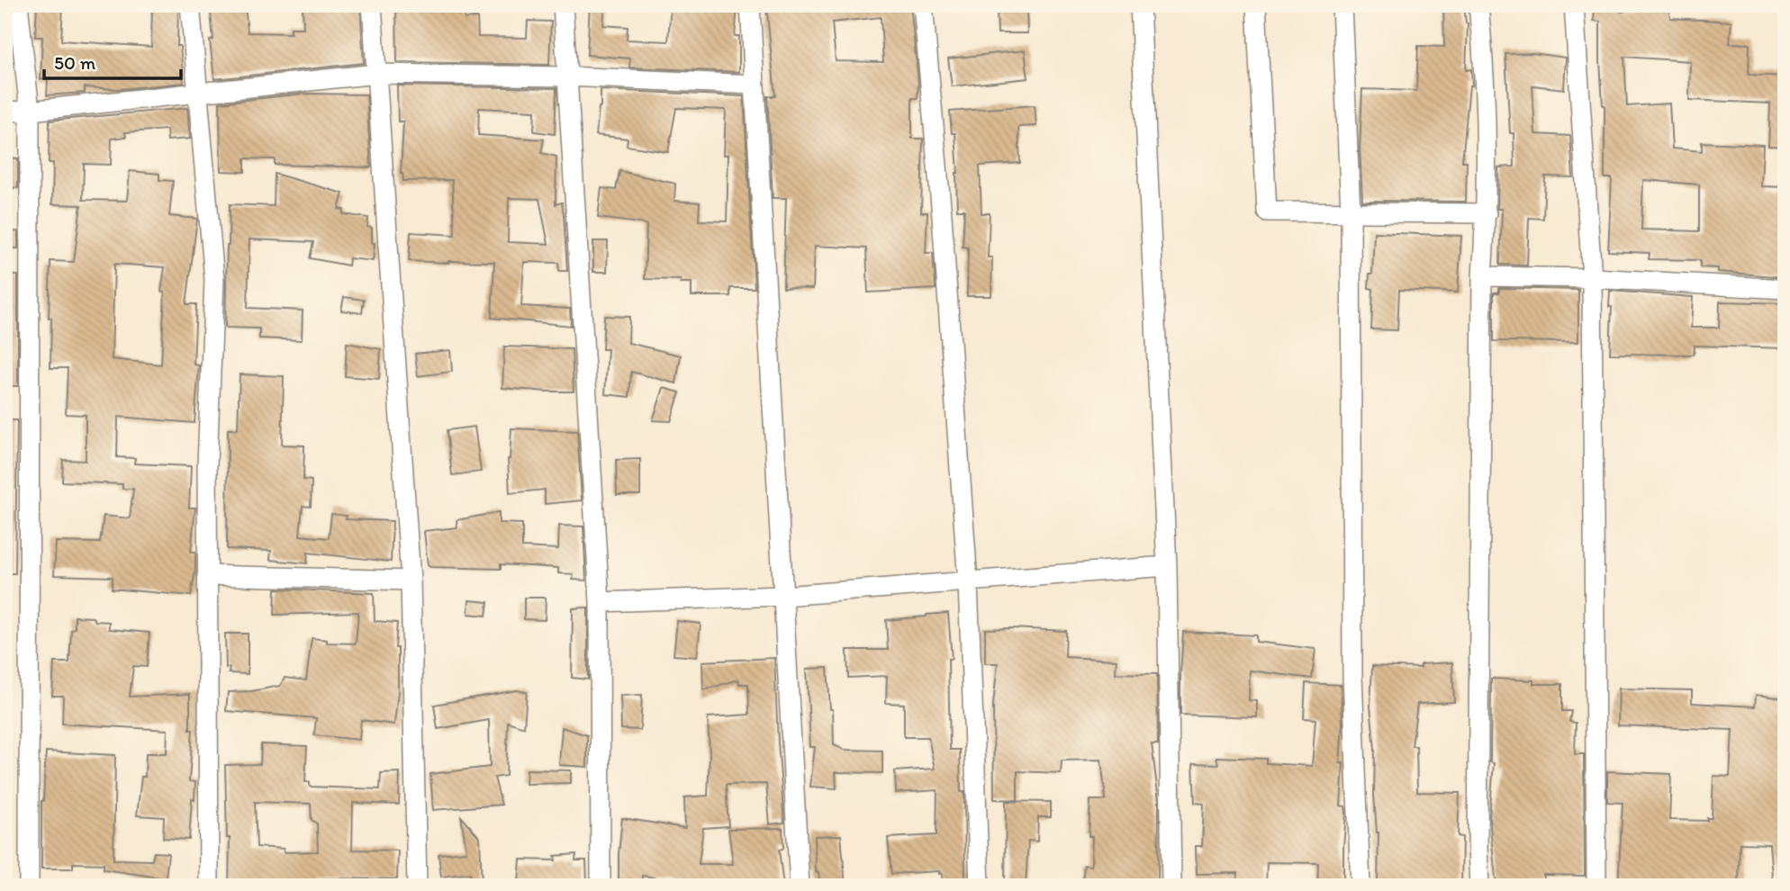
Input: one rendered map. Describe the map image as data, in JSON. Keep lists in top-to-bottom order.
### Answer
{
  "scale_bar": "50 m"
}
